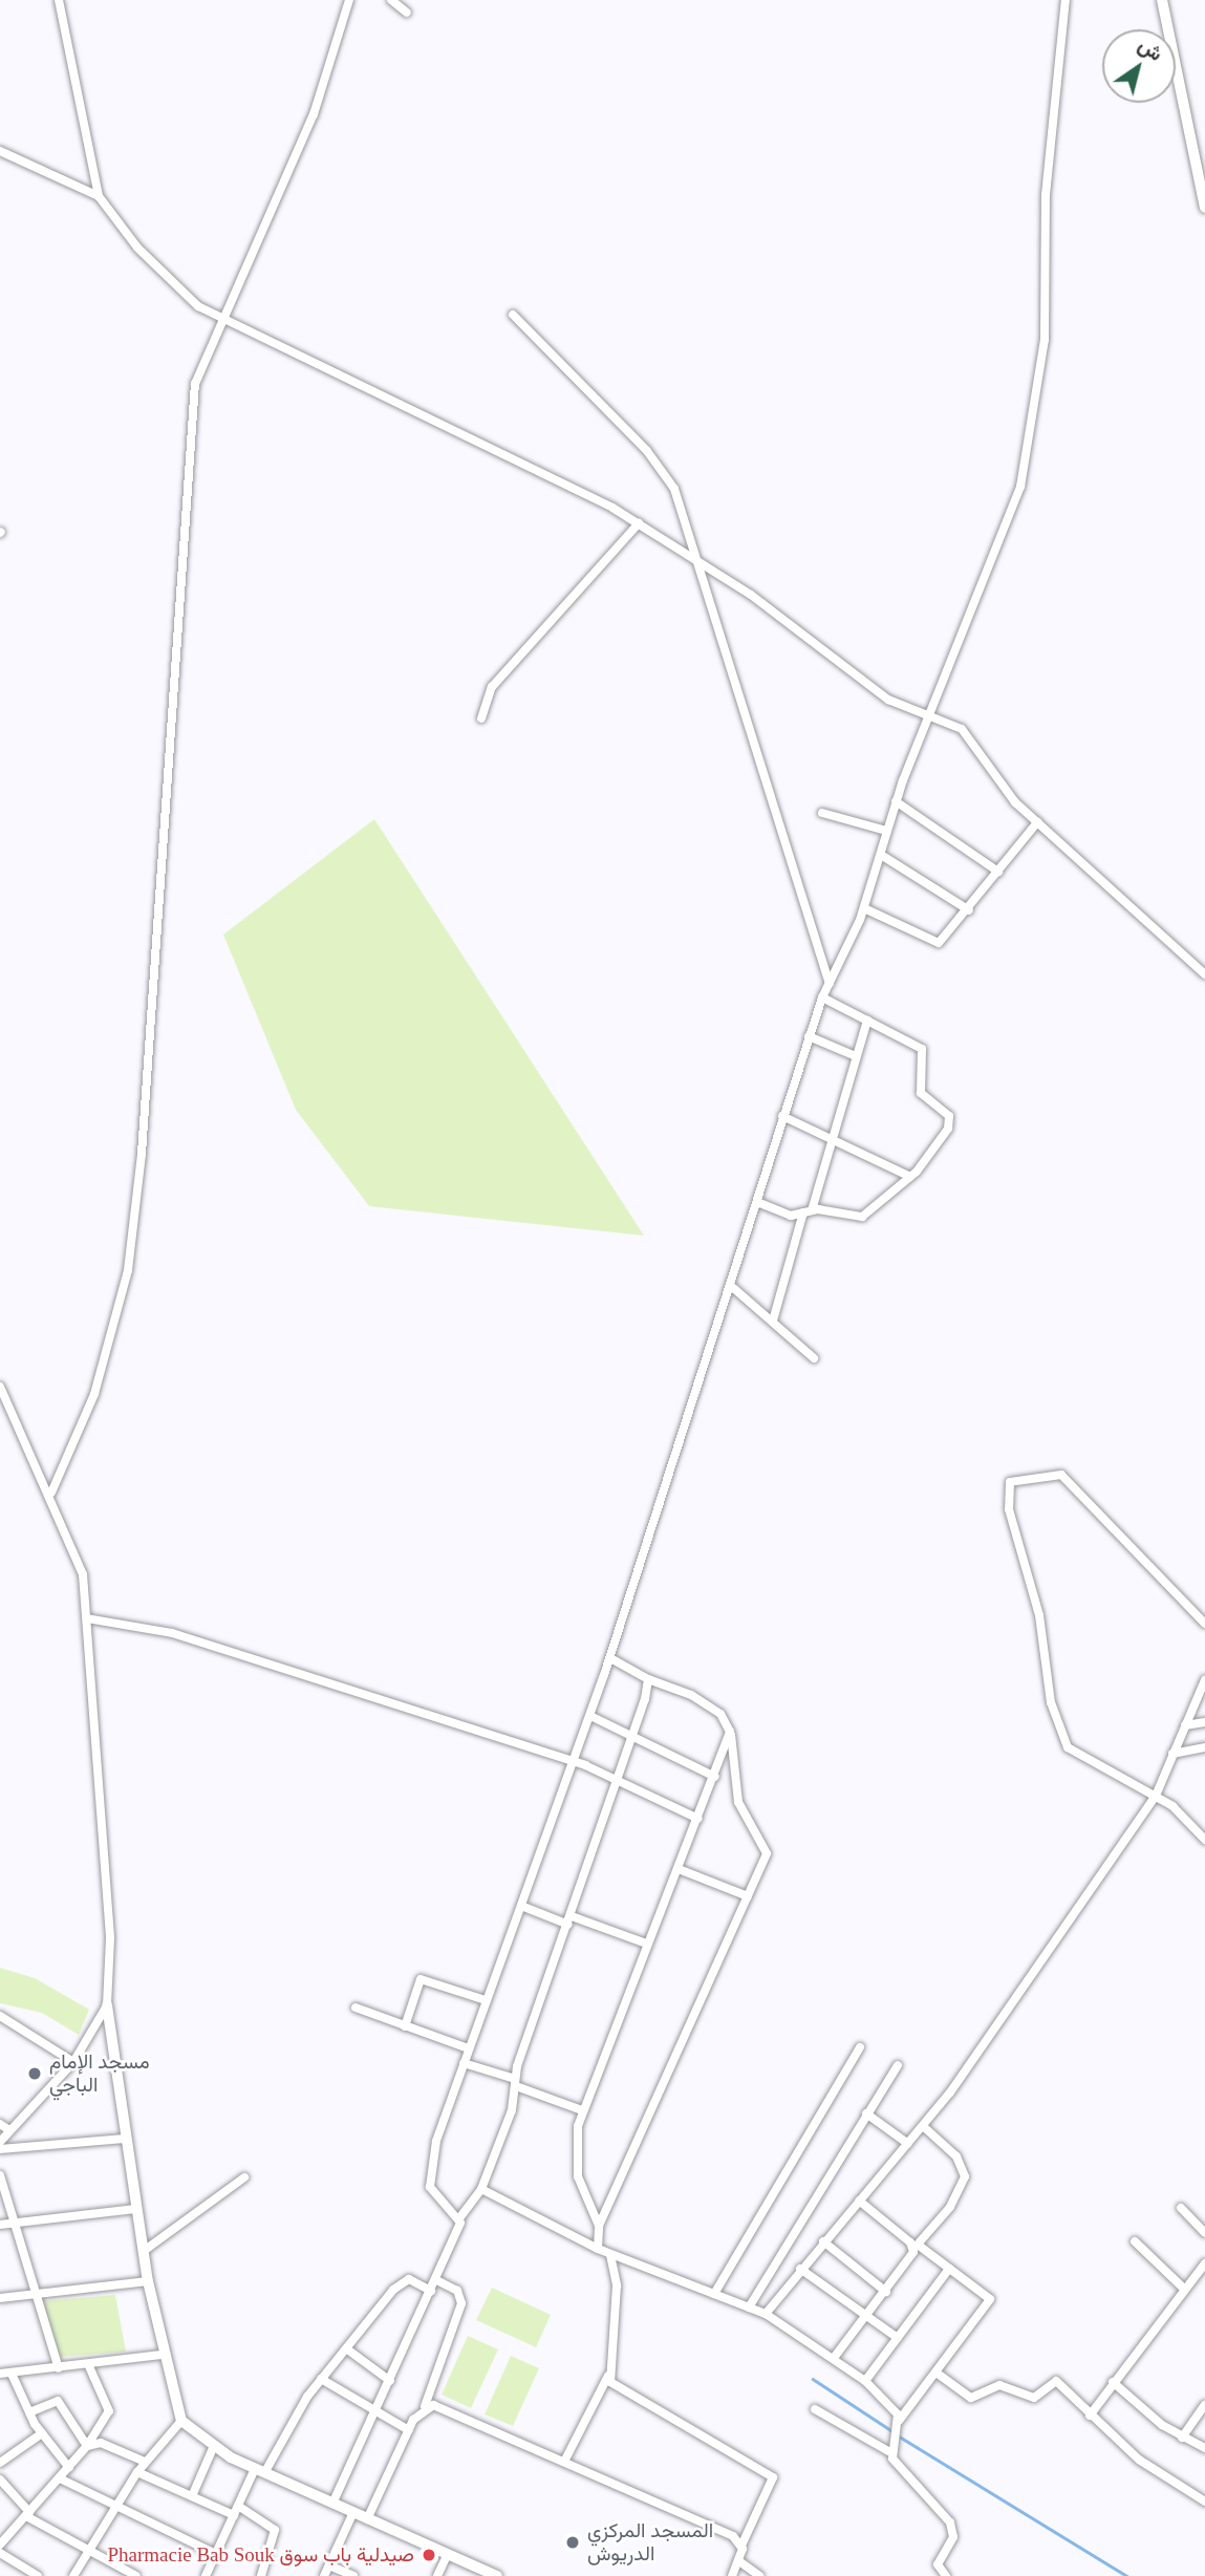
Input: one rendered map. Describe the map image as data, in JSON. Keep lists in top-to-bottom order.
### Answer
{
  "places": ["مسجد الإمام الباجي", "المسجد المركزي الدريوش", "Pharmacie Bab Souk صيدلية باب سوق"],
  "north": "top right"
}
